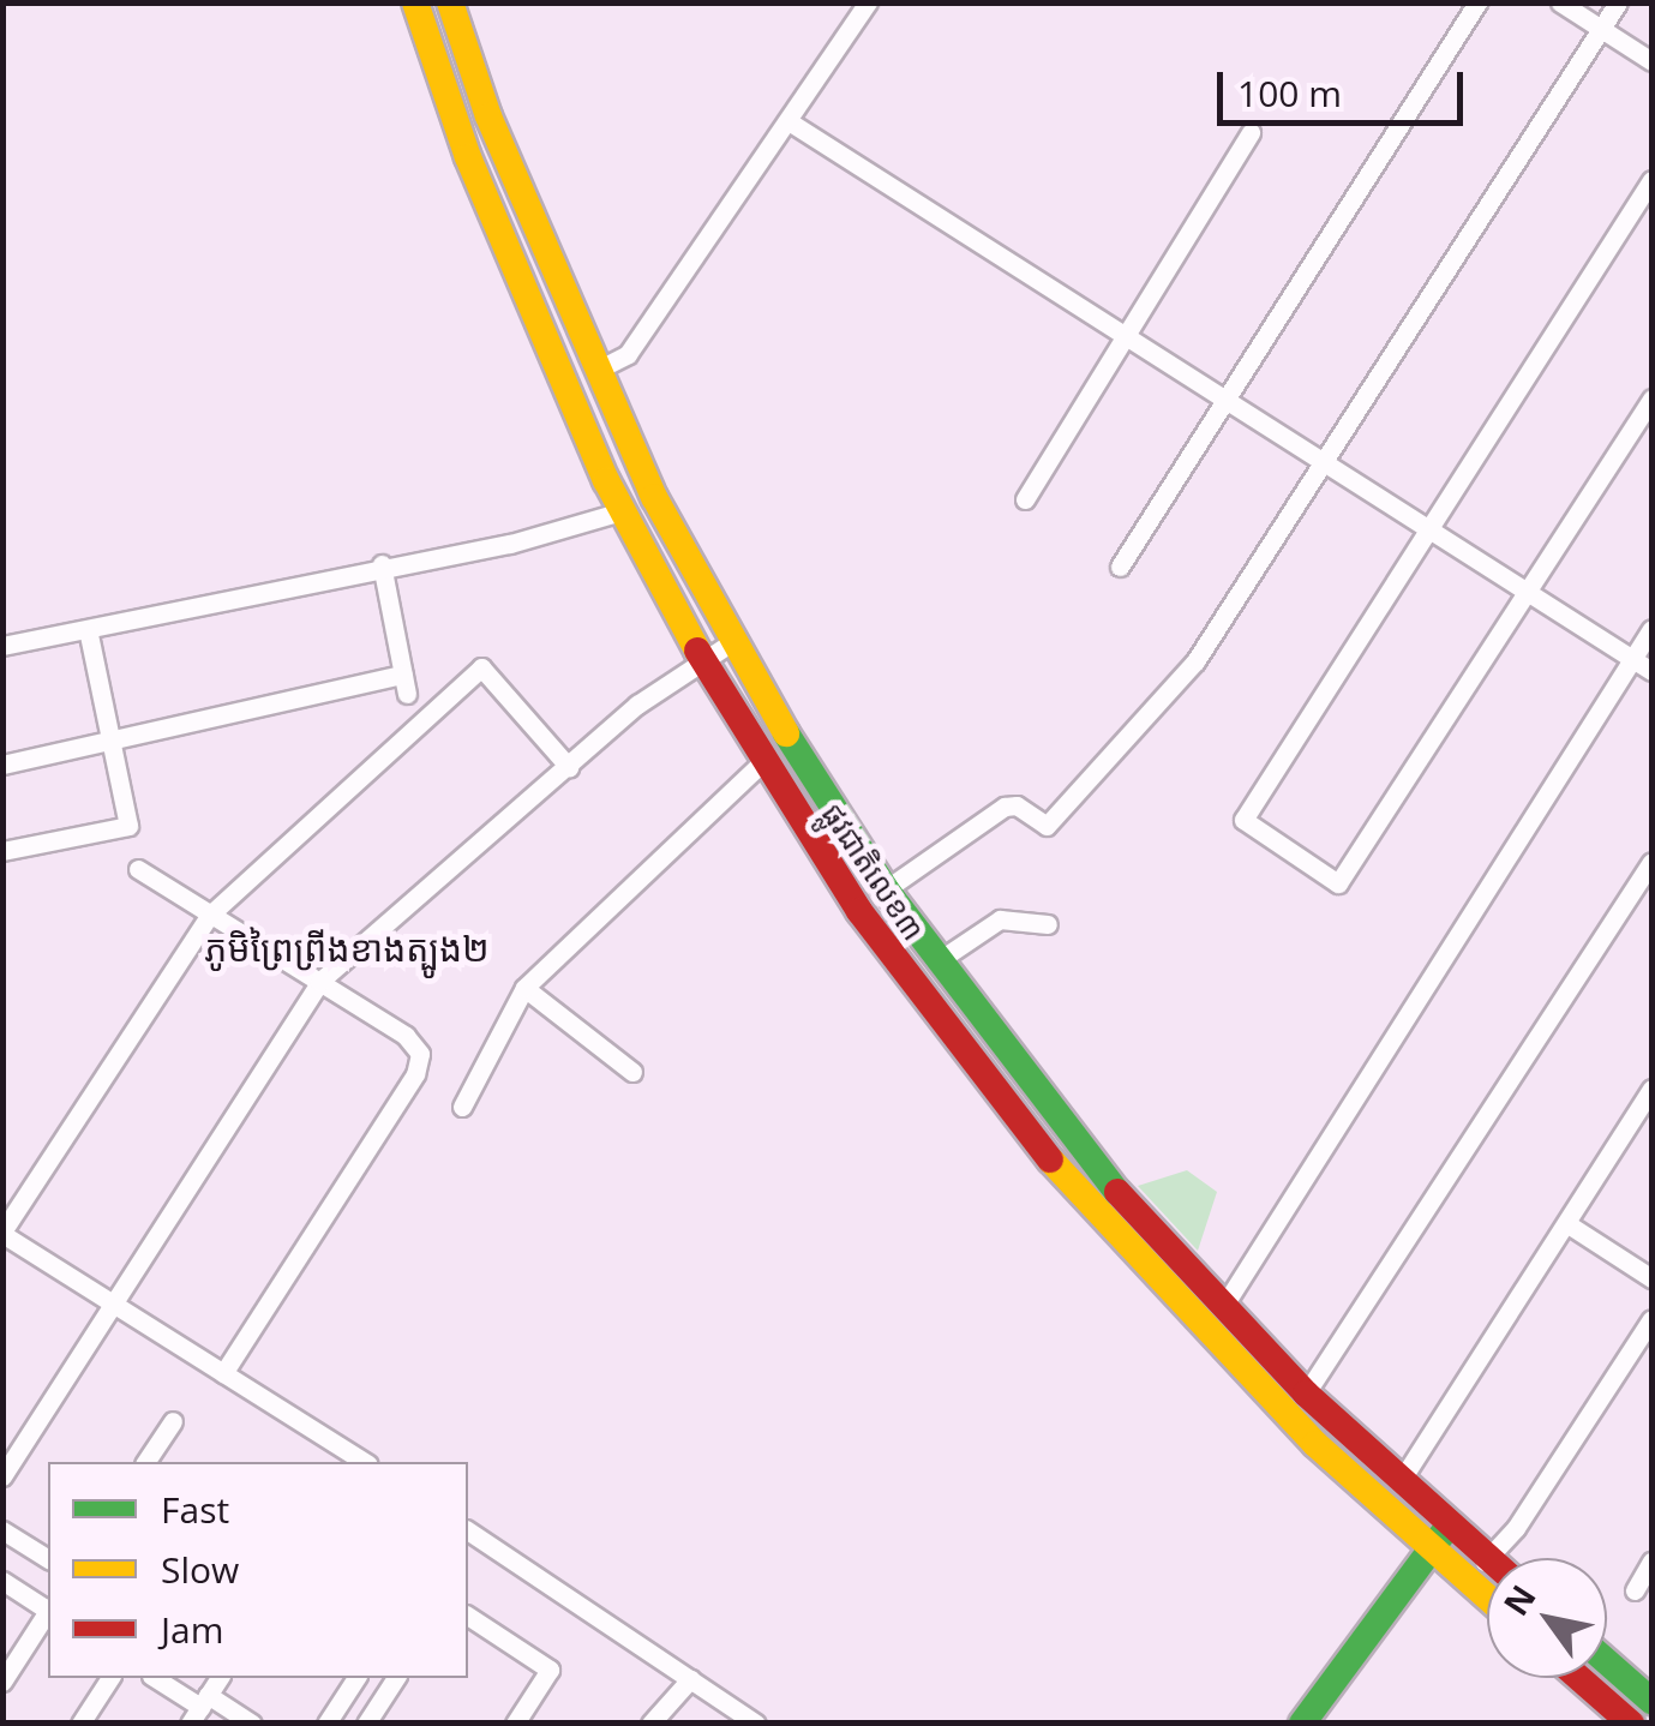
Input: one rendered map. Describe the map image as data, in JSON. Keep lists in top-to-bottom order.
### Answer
{
  "streets": {
    "main road": ["ផ្លូវជាតិលេខ៣"]
  },
  "districts": ["ភូមិព្រៃព្រីងខាងត្បូង២"],
  "legend": ["Fast", "Slow", "Jam"],
  "scale_bar": "100 m",
  "north": "top left"
}
